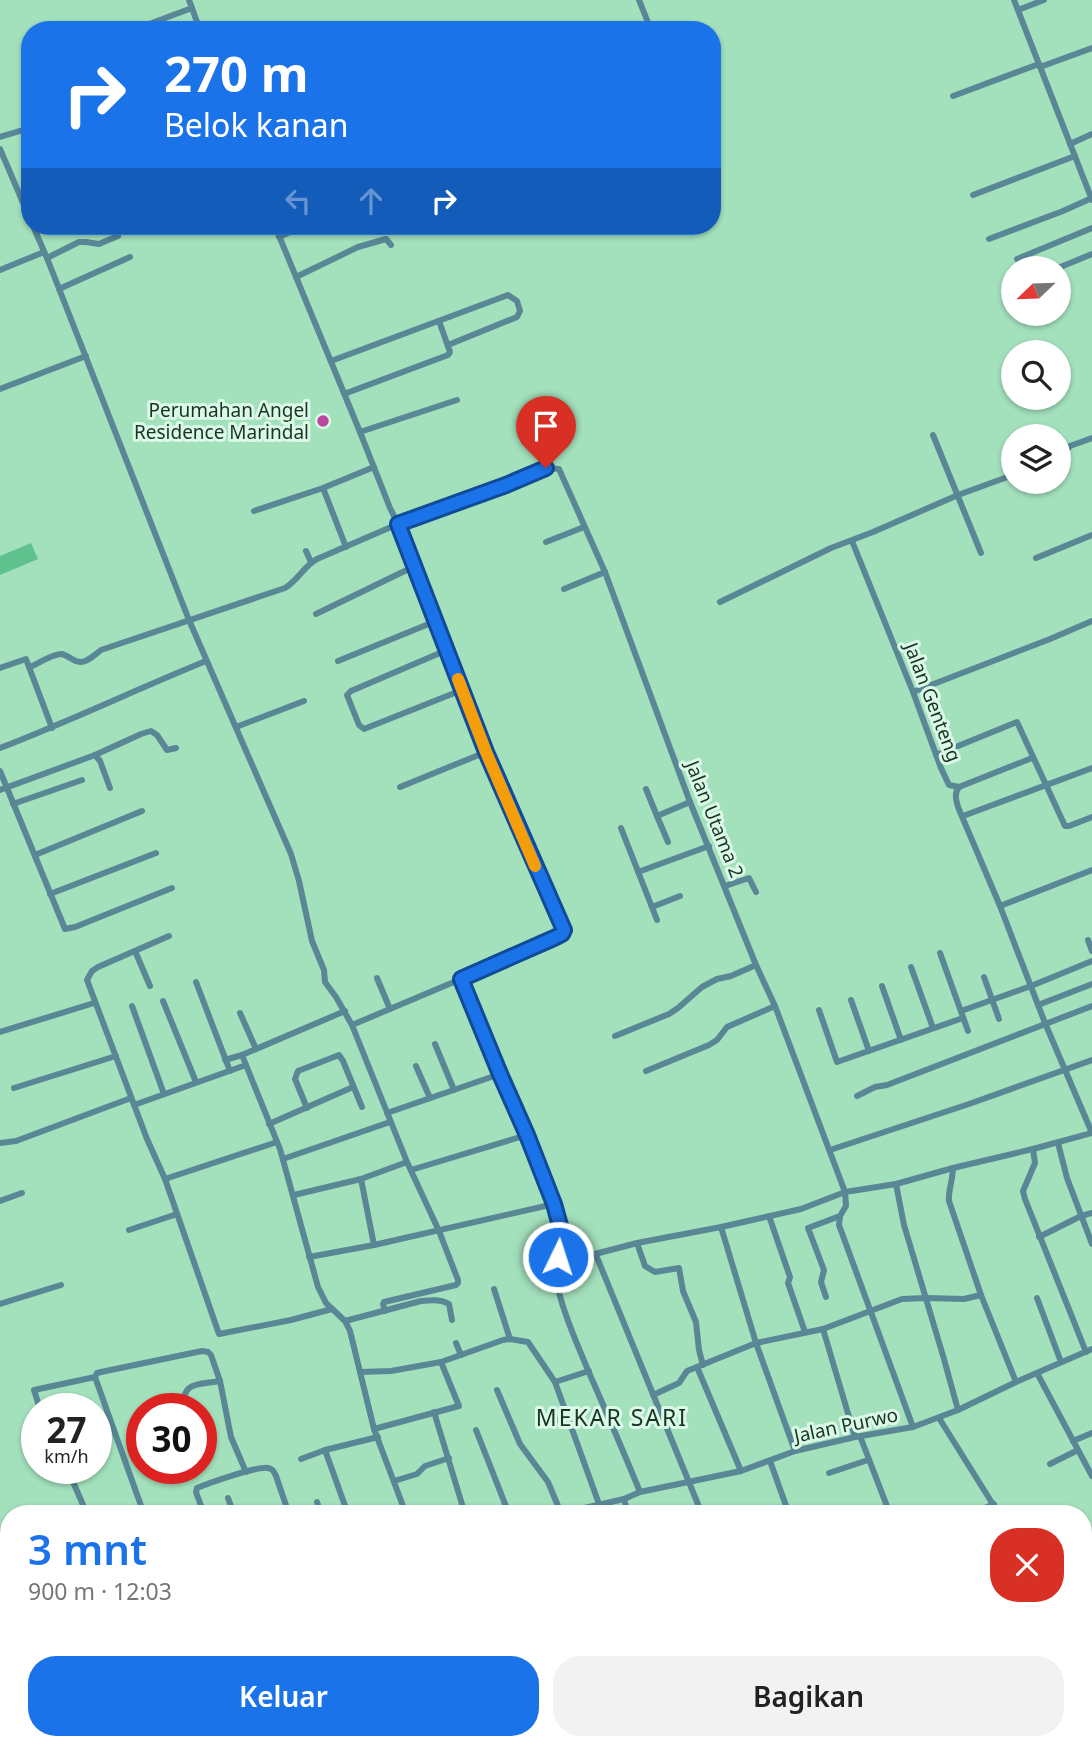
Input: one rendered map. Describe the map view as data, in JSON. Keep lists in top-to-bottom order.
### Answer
{
  "streets": {
    "street": ["Jalan Genteng", "Jalan Utama 2", "Jalan Purwo"]
  },
  "districts": ["MEKAR SARI"],
  "places": ["Perumahan Angel Residence Marindal"],
  "north": "bottom left",
  "page": {
    "turn": ["270 m", "Belok kanan"],
    "speed": "27 km/h",
    "limit": "30",
    "heading": ["3 mnt", "900 m · 12:03"],
    "buttons": ["Keluar", "Bagikan"]
  }
}
